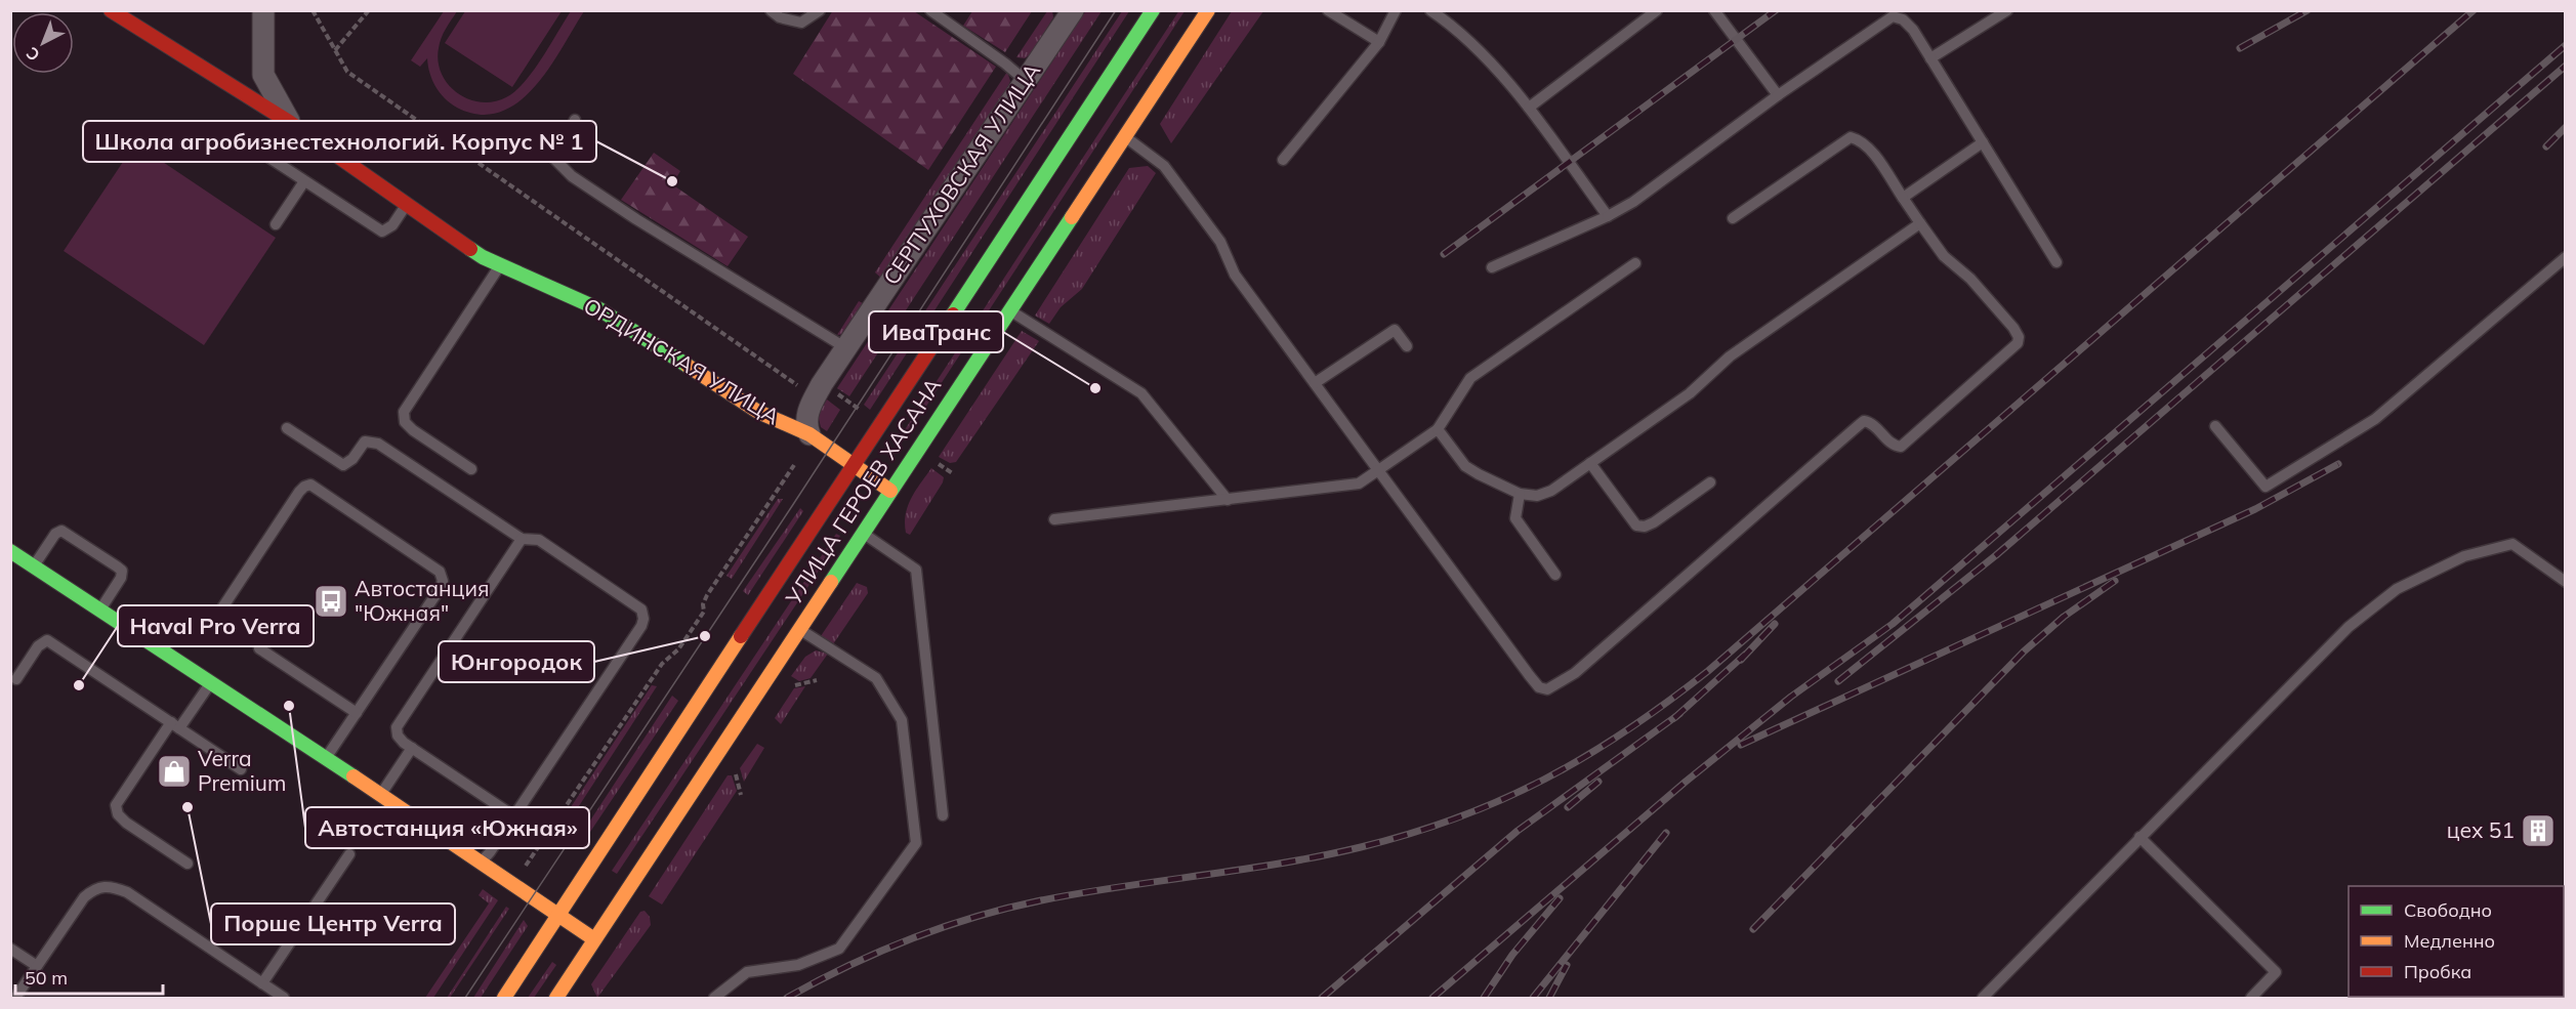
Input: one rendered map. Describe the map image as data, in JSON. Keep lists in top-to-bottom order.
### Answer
{
  "streets": {
    "main road": ["ОРДИНСКАЯ УЛИЦА", "УЛИЦА ГЕРОЕВ ХАСАНА"],
    "street": ["СЕРПУХОВСКАЯ УЛИЦА"]
  },
  "crossings": [
    ["СЕРПУХОВСКАЯ УЛИЦА", "ОРДИНСКАЯ УЛИЦА"],
    ["ОРДИНСКАЯ УЛИЦА", "УЛИЦА ГЕРОЕВ ХАСАНА"]
  ],
  "places": {
    "other": [
      "Школа агробизнестехнологий. Корпус № 1",
      "ИваТранс",
      "Юнгородок",
      "Haval Pro Verra",
      "Автостанция «Южная»",
      "Порше Центр Verra"
    ],
    "bus stop": ["Автостанция \"Южная\""],
    "shop": ["Verra Premium"],
    "building": ["цех 51"]
  },
  "legend": ["Свободно", "Медленно", "Пробка"],
  "scale_bar": "50 m",
  "north": "bottom left"
}
